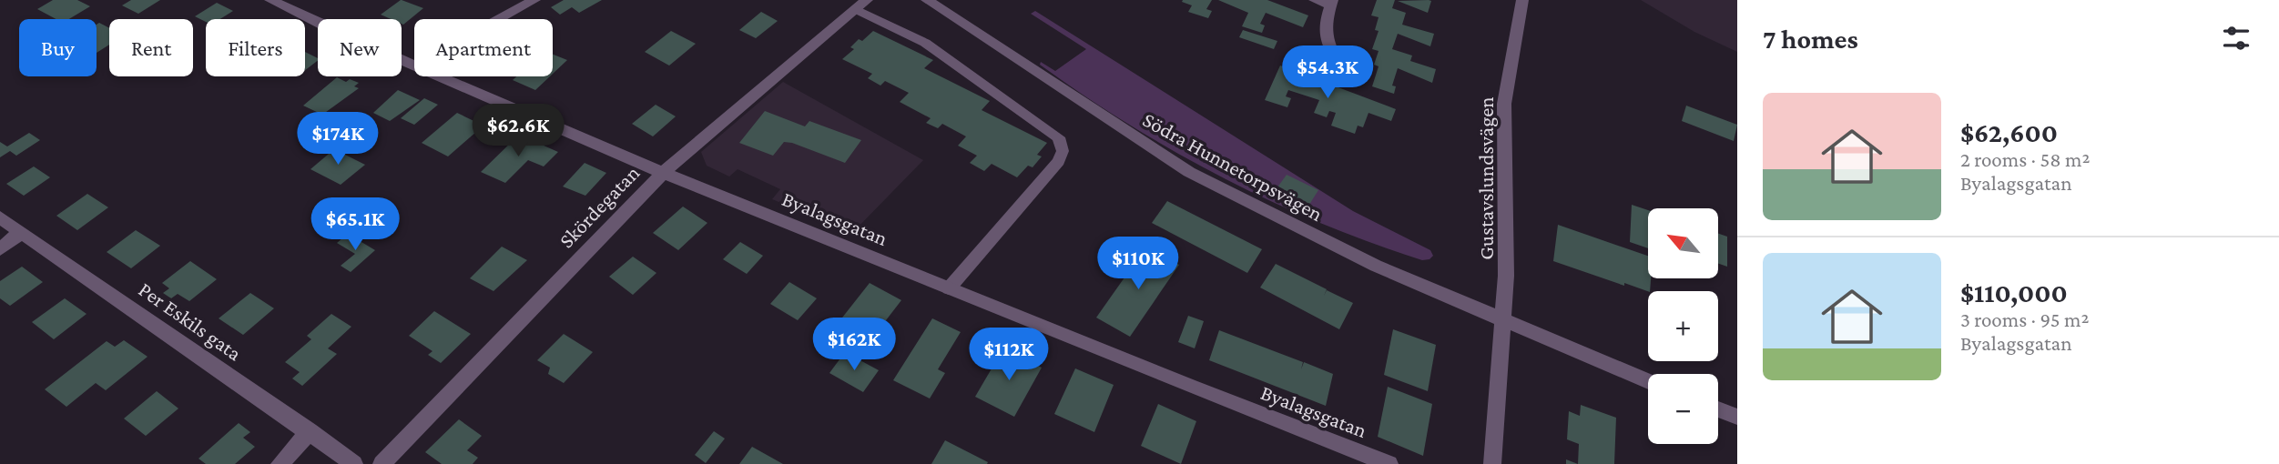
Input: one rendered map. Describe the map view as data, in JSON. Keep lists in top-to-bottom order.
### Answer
{
  "streets": {
    "street": [
      "Södra Hunnetorpsvägen",
      "Gustavslundsvägen",
      "Skördegatan",
      "Byalagsgatan",
      "Per Eskils gata"
    ]
  },
  "crossings": [
    ["Södra Hunnetorpsvägen", "Gustavslundsvägen"],
    ["Skördegatan", "Byalagsgatan"]
  ],
  "north": "top left",
  "page": {
    "heading": "7 homes",
    "chip": [
      "Buy",
      "Rent",
      "Filters",
      "New",
      "Apartment"
    ],
    "price": [
      "$54.3K",
      "$62.6K",
      "$174K",
      "$65.1K",
      "$110K",
      "$162K",
      "$112K"
    ],
    "list": [
      {
        "name": "$62,600",
        "note": "2 rooms · 58 m² · Byalagsgatan"
      },
      {
        "name": "$110,000",
        "note": "3 rooms · 95 m² · Byalagsgatan"
      }
    ],
    "map_buttons": ["+", "−"]
  }
}
